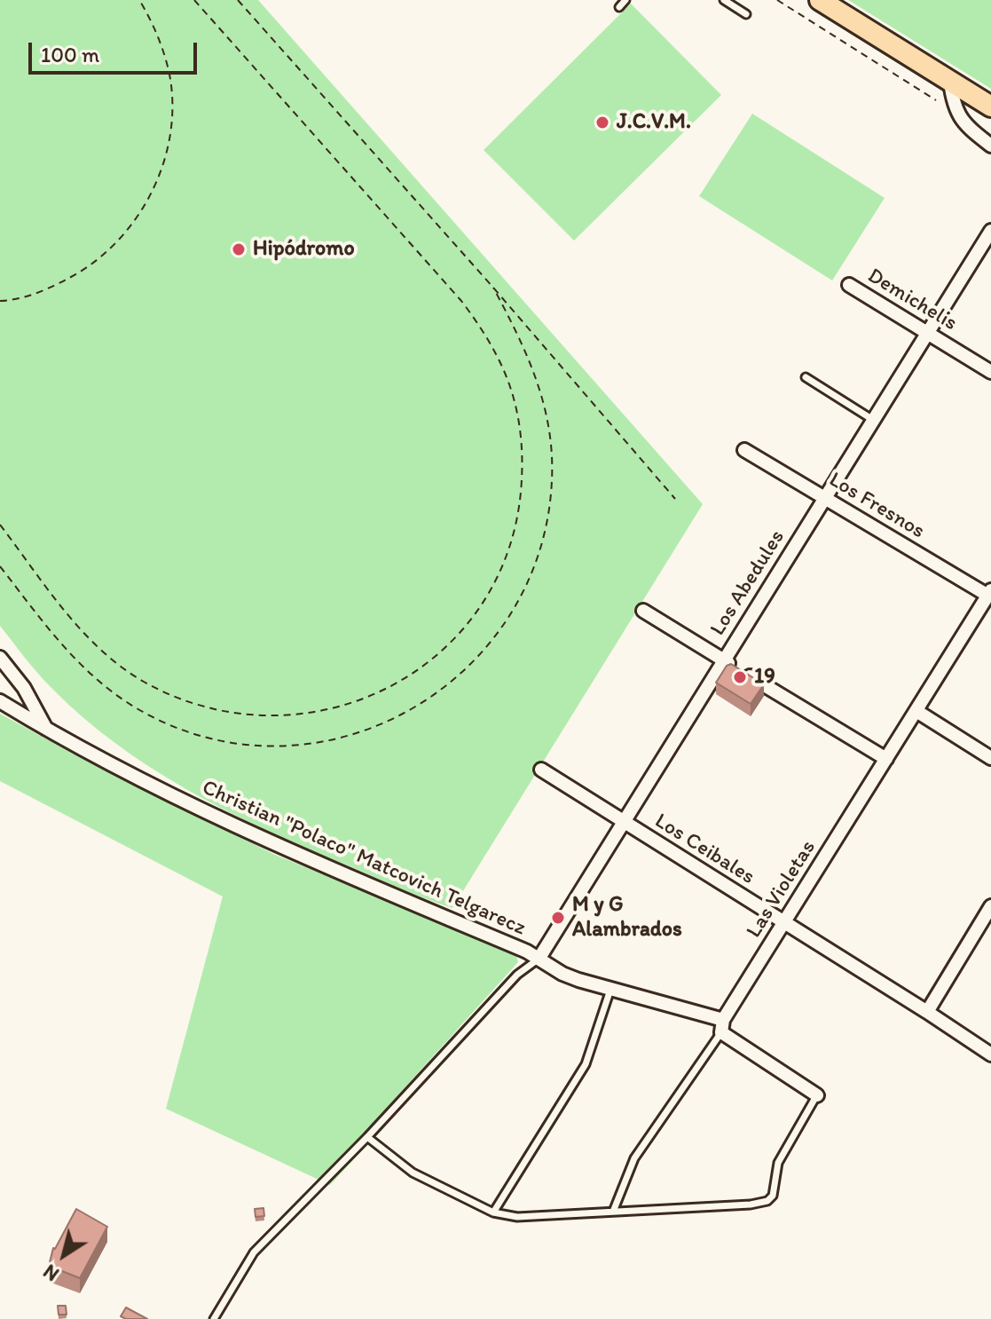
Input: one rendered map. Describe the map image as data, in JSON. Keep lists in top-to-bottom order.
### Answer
{
  "streets": {
    "street": [
      "Demichelis",
      "Los Fresnos",
      "Los Abedules",
      "Los Ceibales",
      "Christian \"Polaco\" Matcovich Telgarecz",
      "Las Violetas"
    ]
  },
  "crossings": [
    ["Demichelis", "Los Abedules"],
    ["Los Fresnos", "Los Abedules"],
    ["Los Fresnos", "Las Violetas"],
    ["Los Abedules", "Los Ceibales"],
    ["Los Abedules", "Christian \"Polaco\" Matcovich Telgarecz"],
    ["Los Ceibales", "Las Violetas"],
    ["Christian \"Polaco\" Matcovich Telgarecz", "Las Violetas"]
  ],
  "places": [
    "J.C.V.M.",
    "Hipódromo",
    "19",
    "M y G Alambrados"
  ],
  "scale_bar": "100 m",
  "north": "bottom left"
}
